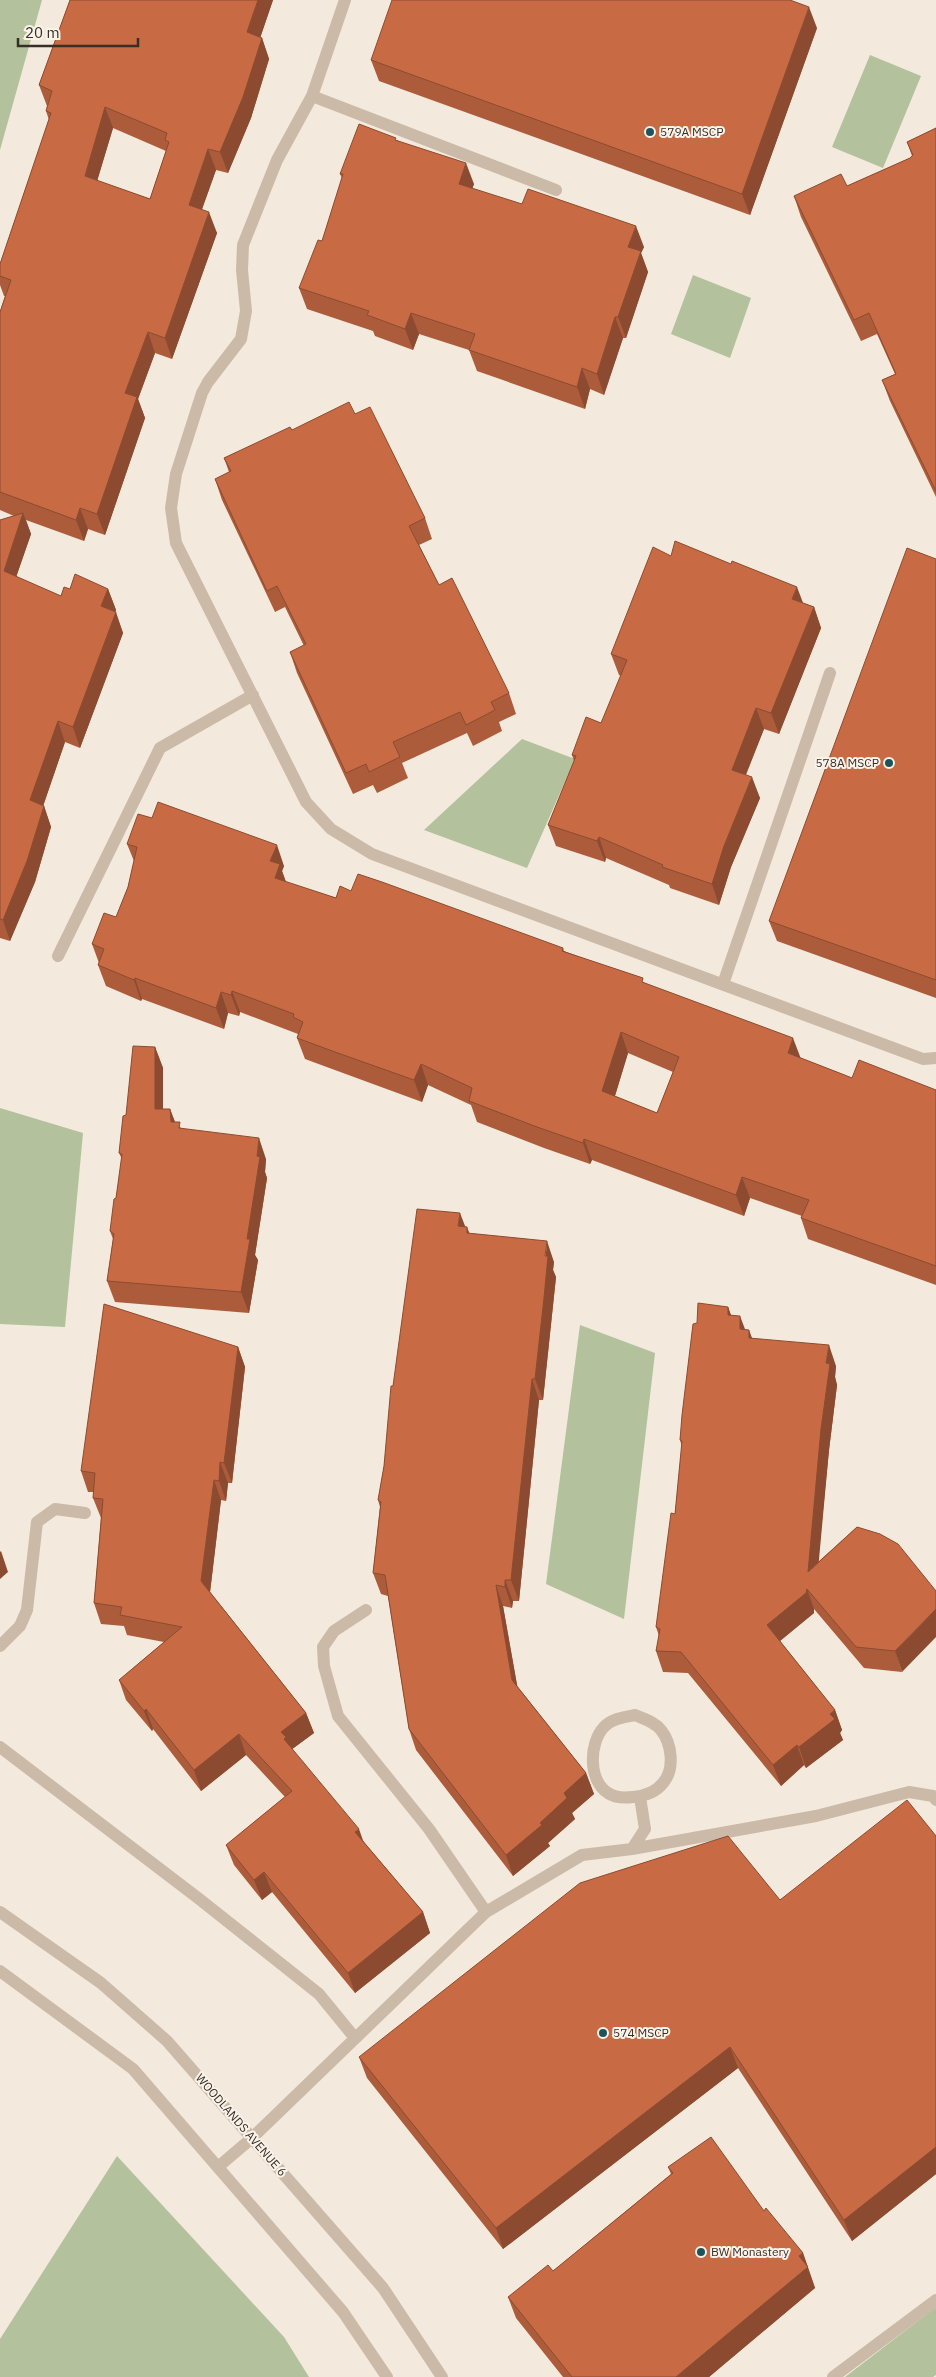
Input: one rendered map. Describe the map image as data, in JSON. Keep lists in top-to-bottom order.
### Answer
{
  "streets": {
    "street": ["WOODLANDS AVENUE 6"]
  },
  "places": [
    "579A MSCP",
    "578A MSCP",
    "574 MSCP",
    "BW Monastery"
  ],
  "scale_bar": "20 m"
}
